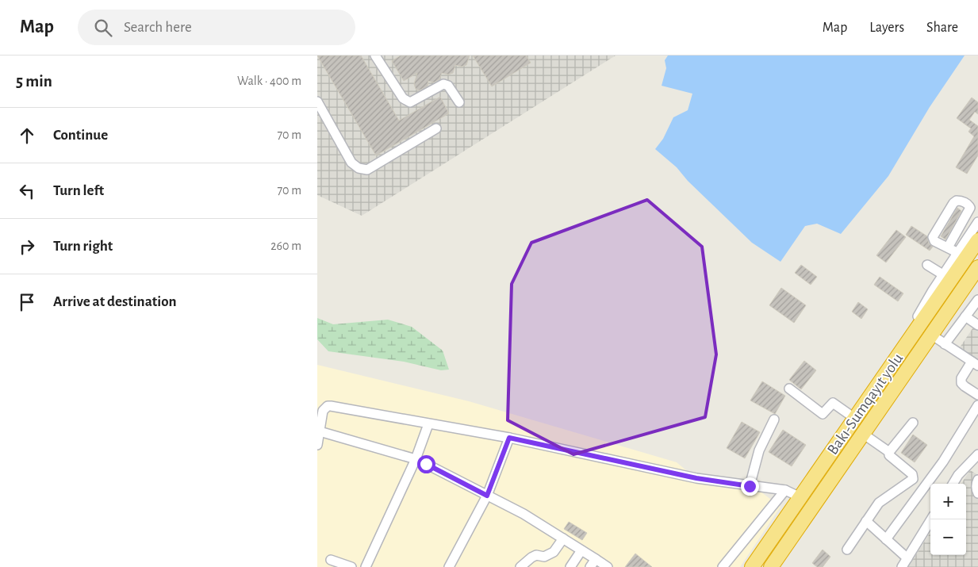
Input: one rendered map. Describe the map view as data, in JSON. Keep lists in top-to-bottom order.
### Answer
{
  "streets": {
    "highway": ["Bakı-Sumqayıt yolu"]
  },
  "page": {
    "header": "Map",
    "search": "Search here",
    "nav": ["Map", "Layers", "Share"],
    "heading": ["5 min", "Walk · 400 m"],
    "list": [
      ["Continue", "70 m"],
      ["Turn left", "70 m"],
      ["Turn right", "260 m"],
      "Arrive at destination"
    ],
    "map_buttons": ["+", "−"]
  }
}
